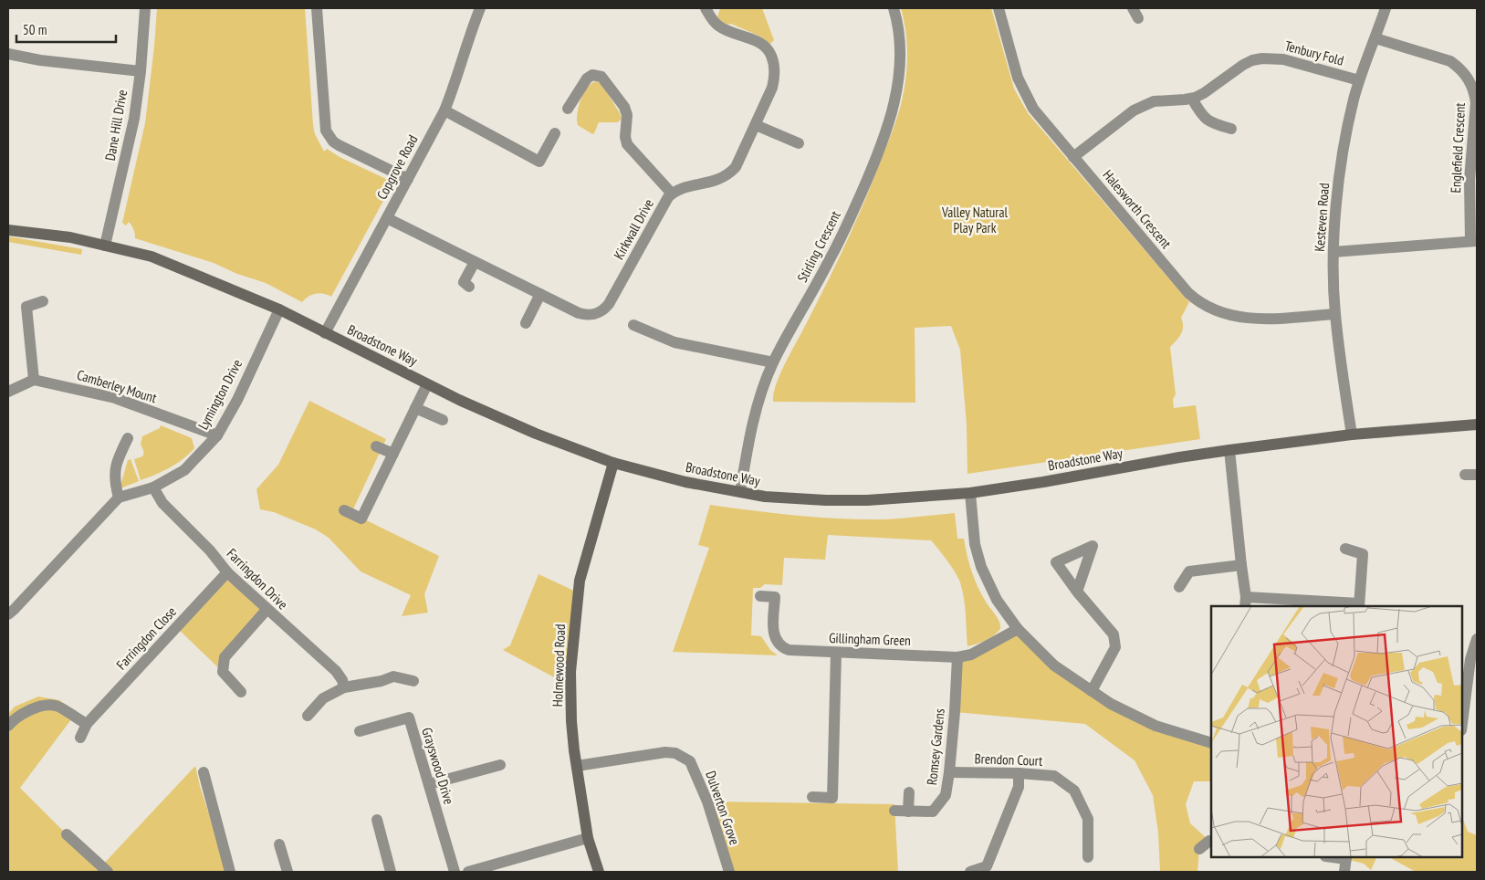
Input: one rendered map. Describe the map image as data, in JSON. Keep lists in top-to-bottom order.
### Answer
{
  "streets": {
    "street": [
      "Tenbury Fold",
      "Dane Hill Drive",
      "Englefield Crescent",
      "Copgrove Road",
      "Halesworth Crescent",
      "Kesteven Road",
      "Kirkwall Drive",
      "Stirling Crescent",
      "Broadstone Way",
      "Camberley Mount",
      "Lymington Drive",
      "Farringdon Drive",
      "Farringdon Close",
      "Gillingham Green",
      "Holmewood Road",
      "Romsey Gardens",
      "Brendon Court",
      "Grayswood Drive",
      "Dulverton Grove"
    ]
  },
  "crossings": [
    ["Tenbury Fold", "Halesworth Crescent"],
    ["Tenbury Fold", "Kesteven Road"],
    ["Dane Hill Drive", "Broadstone Way"],
    ["Englefield Crescent", "Kesteven Road"],
    ["Copgrove Road", "Kirkwall Drive"],
    ["Copgrove Road", "Broadstone Way"],
    ["Halesworth Crescent", "Kesteven Road"],
    ["Kesteven Road", "Broadstone Way"],
    ["Stirling Crescent", "Broadstone Way"],
    ["Broadstone Way", "Lymington Drive"],
    ["Broadstone Way", "Holmewood Road"],
    ["Camberley Mount", "Lymington Drive"],
    ["Lymington Drive", "Farringdon Drive"],
    ["Farringdon Drive", "Farringdon Close"],
    ["Gillingham Green", "Romsey Gardens"],
    ["Holmewood Road", "Dulverton Grove"],
    ["Romsey Gardens", "Brendon Court"]
  ],
  "parks": ["Valley Natural Play Park"],
  "scale_bar": "50 m"
}
